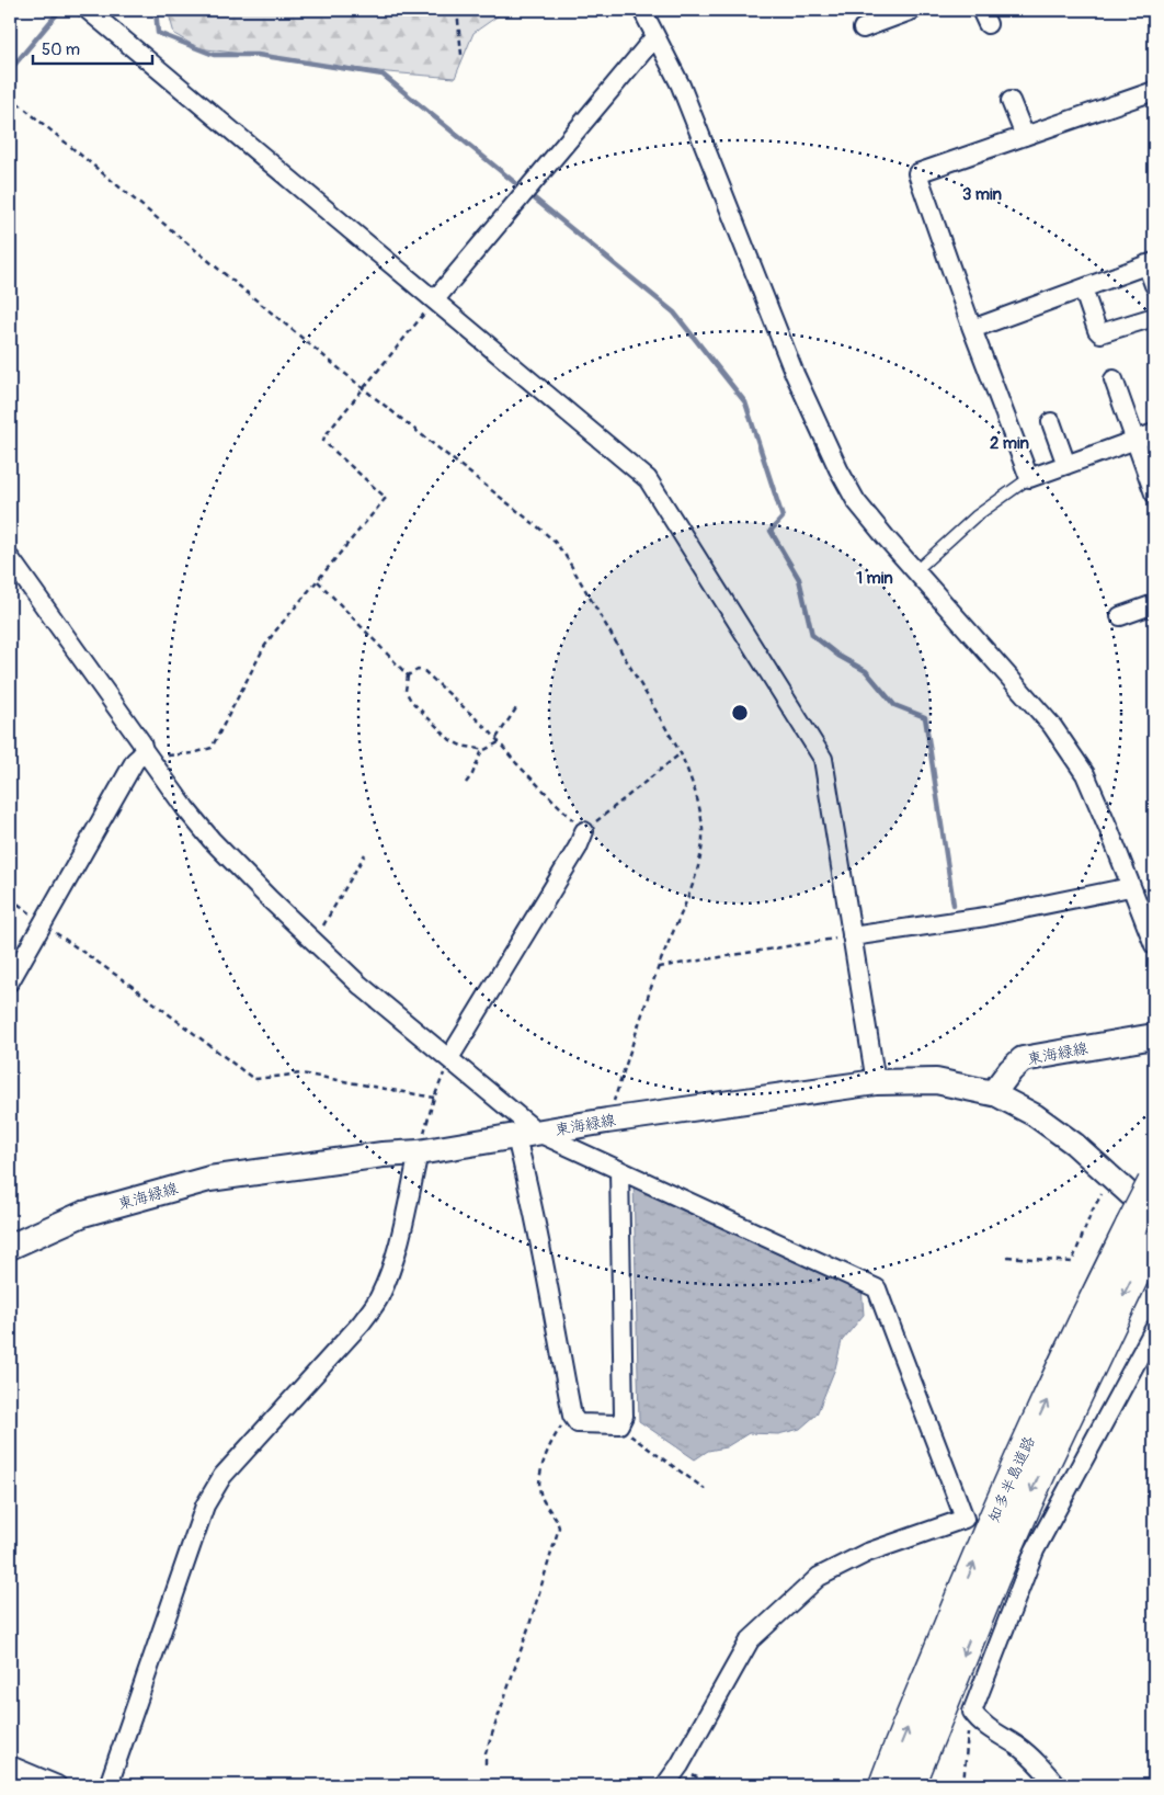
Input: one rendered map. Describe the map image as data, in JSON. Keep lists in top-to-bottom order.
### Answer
{
  "streets": {
    "highway": ["知多半島道路"],
    "main road": ["東海緑線"]
  },
  "scale_bar": "50 m",
  "rings": ["3 min", "2 min", "1 min"]
}
